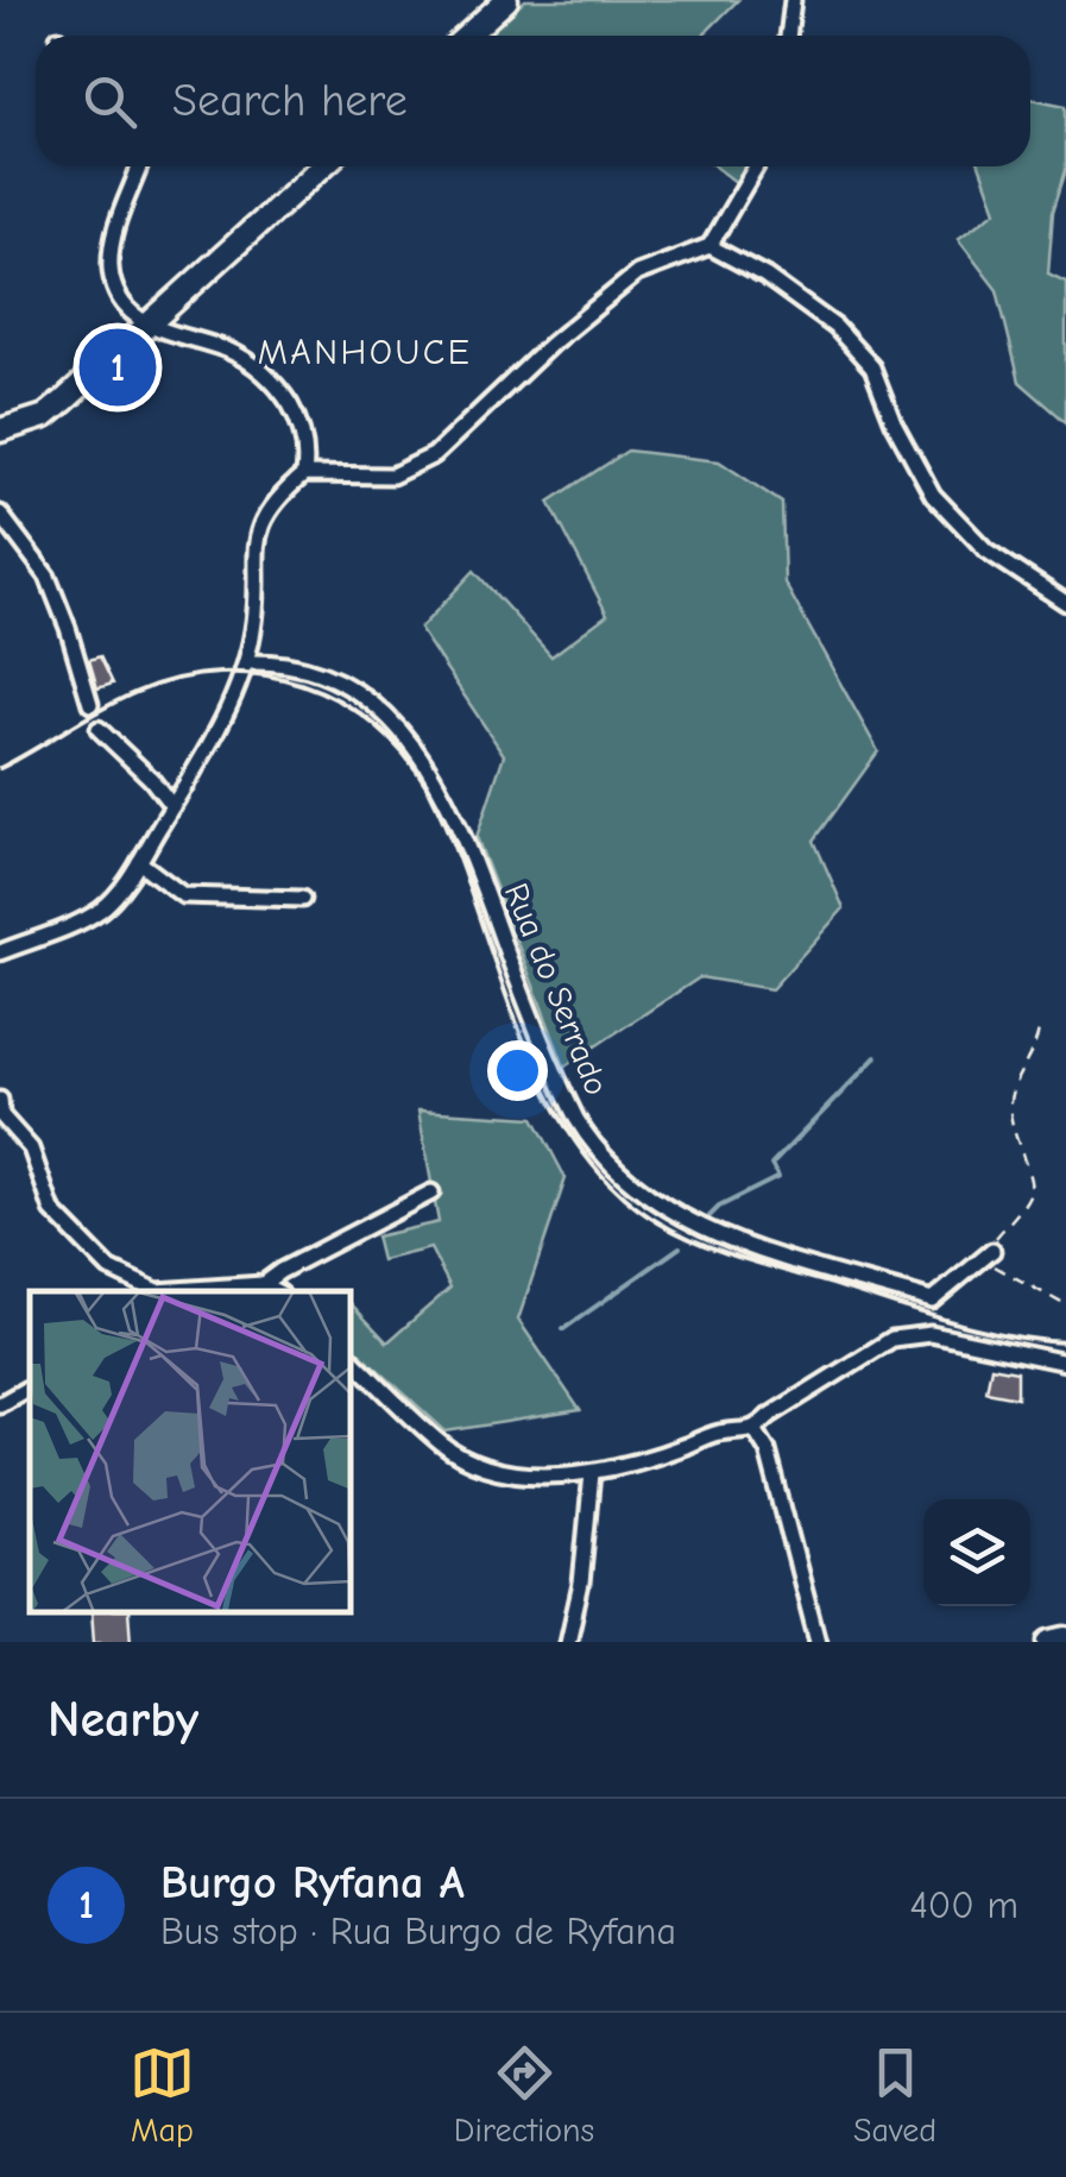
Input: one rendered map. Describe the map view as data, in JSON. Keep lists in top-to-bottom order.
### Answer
{
  "streets": {
    "street": ["Rua do Serrado"]
  },
  "districts": ["MANHOUCE"],
  "page": {
    "search": "Search here",
    "pins": "1",
    "heading": "Nearby",
    "list": [
      {
        "mark": "1",
        "name": "Burgo Ryfana A",
        "note": "Bus stop · Rua Burgo de Ryfana",
        "value": "400 m"
      }
    ],
    "nav": ["Map", "Directions", "Saved"]
  }
}
